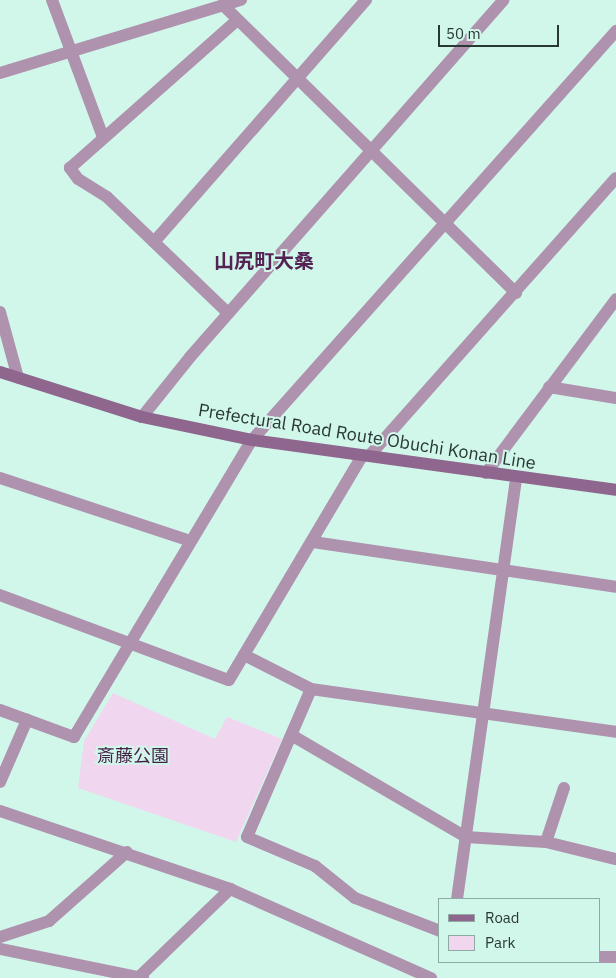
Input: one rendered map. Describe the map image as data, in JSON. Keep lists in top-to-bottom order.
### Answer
{
  "streets": {
    "main road": ["Prefectural Road Route Obuchi Konan Line"]
  },
  "districts": ["山尻町大桑"],
  "parks": ["斎藤公園"],
  "legend": ["Road", "Park"],
  "scale_bar": "50 m"
}
